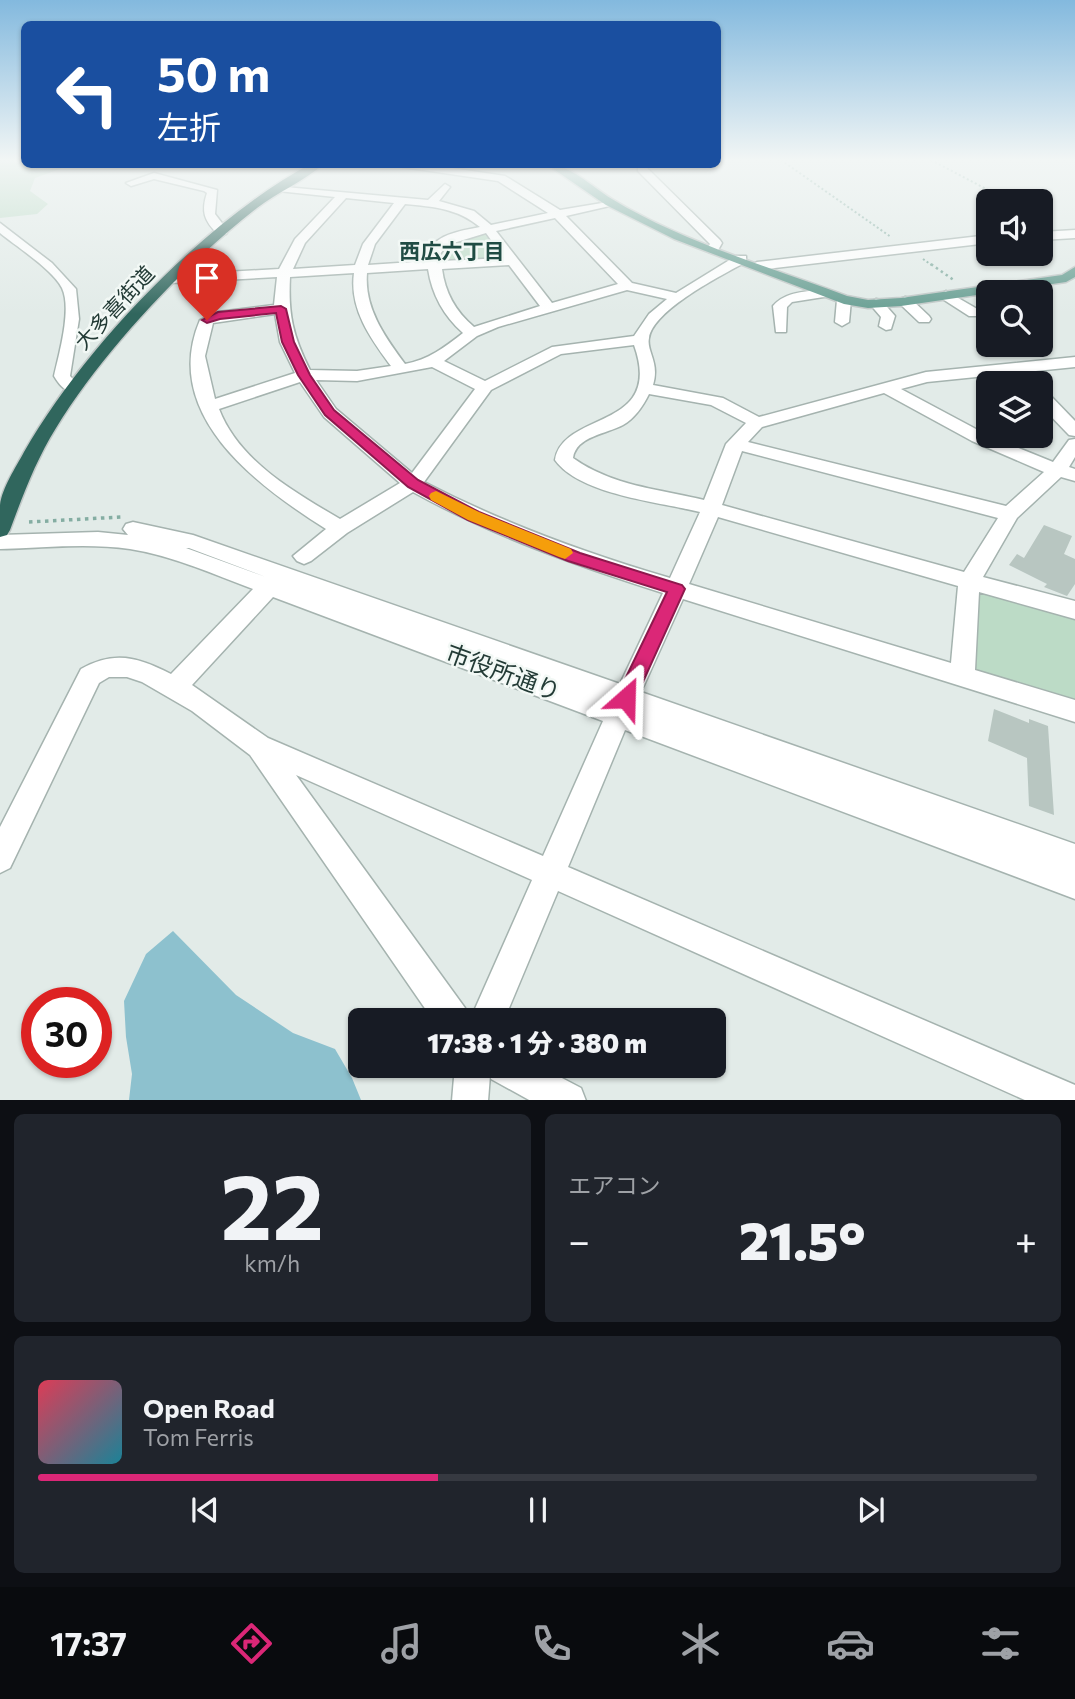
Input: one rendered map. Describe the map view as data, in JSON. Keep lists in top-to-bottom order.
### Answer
{
  "streets": {
    "highway": ["大多喜街道"],
    "street": ["市役所通り"]
  },
  "districts": ["西広六丁目"],
  "page": {
    "turn": ["50 m", "左折"],
    "limit": "30",
    "trip": "17:38 · 1 分 · 380 m",
    "tile": [
      ["22", "km/h"],
      "エアコン"
    ],
    "heat": ["−", "21.5°", "+"],
    "song": ["Open Road", "Tom Ferris"],
    "tabs": "17:37"
  }
}
